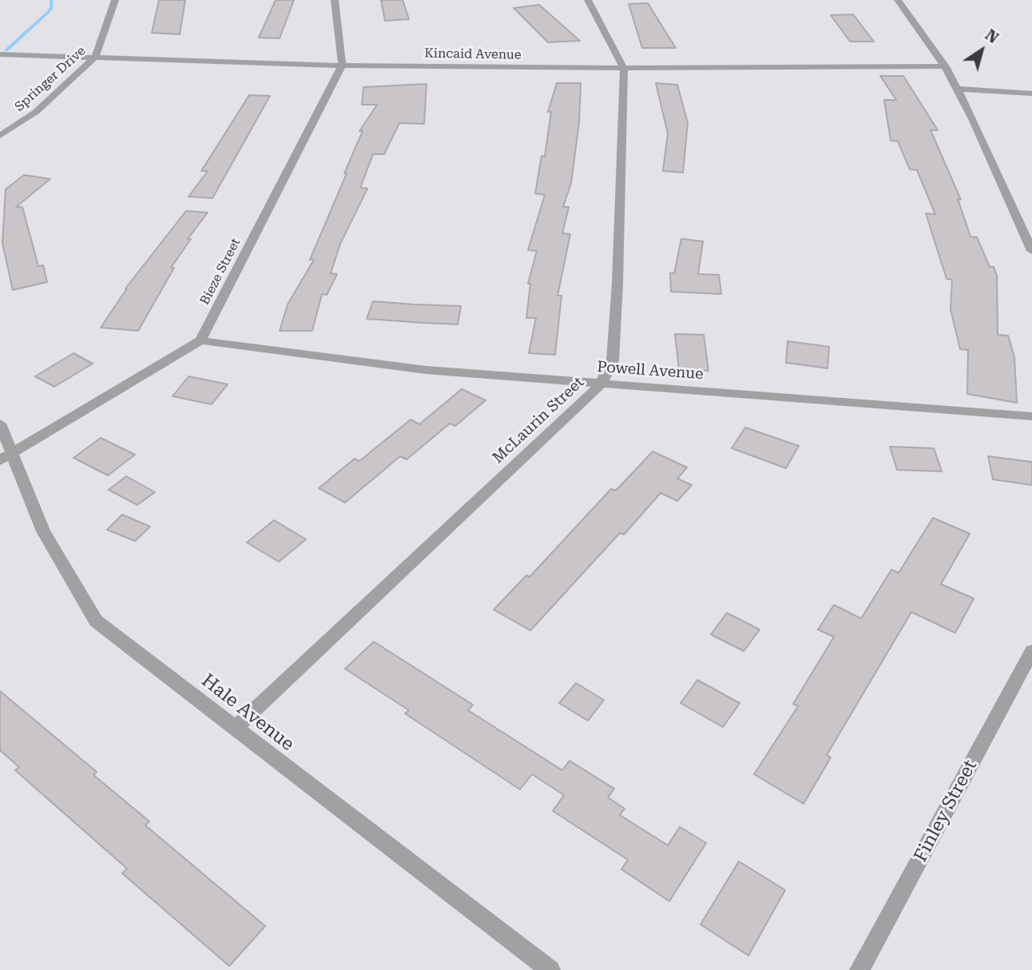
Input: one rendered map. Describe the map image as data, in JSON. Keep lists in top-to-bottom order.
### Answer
{
  "streets": {
    "street": [
      "Kincaid Avenue",
      "Springer Drive",
      "Bieze Street",
      "Powell Avenue",
      "McLaurin Street",
      "Hale Avenue",
      "Finley Street"
    ]
  },
  "crossings": [
    ["Kincaid Avenue", "Springer Drive"],
    ["Kincaid Avenue", "Bieze Street"],
    ["Kincaid Avenue", "McLaurin Street"],
    ["Bieze Street", "Powell Avenue"],
    ["Powell Avenue", "McLaurin Street"],
    ["McLaurin Street", "Hale Avenue"]
  ],
  "north": "top right"
}
